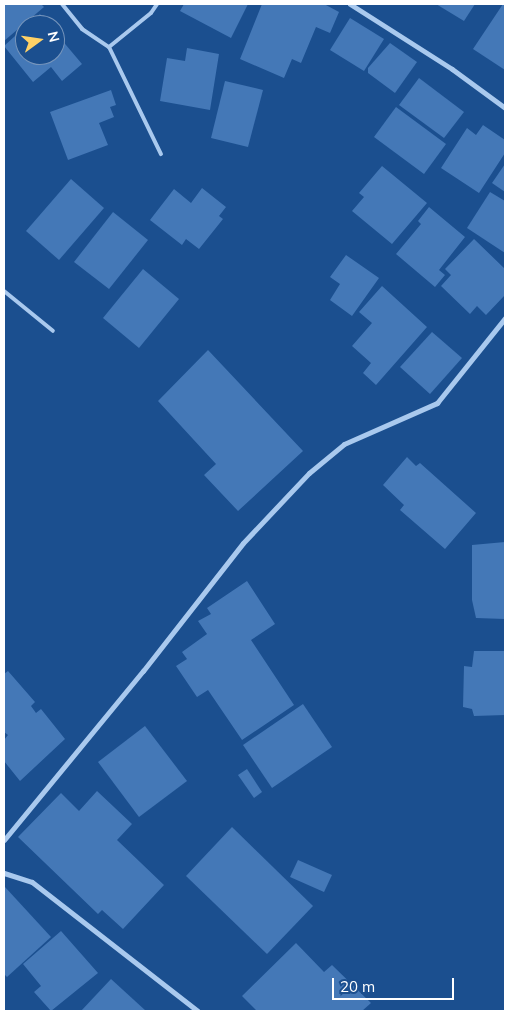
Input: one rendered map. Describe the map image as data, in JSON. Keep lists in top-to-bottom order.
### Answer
{
  "scale_bar": "20 m",
  "north": "right"
}
